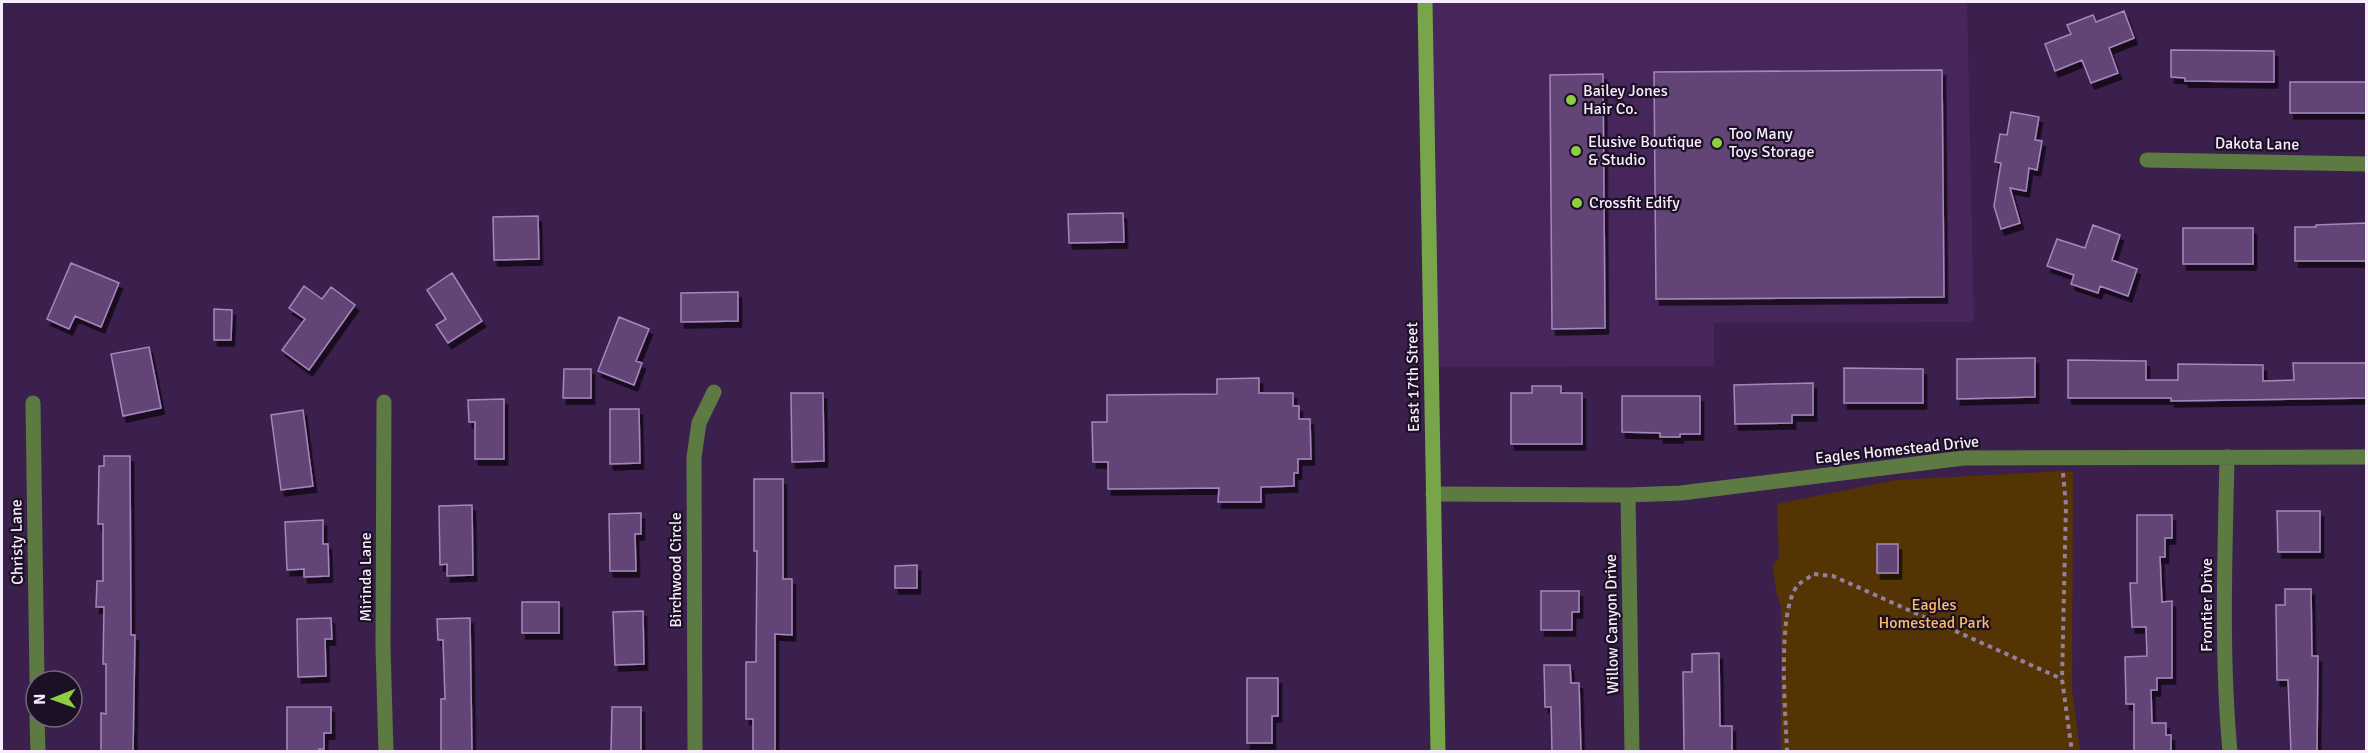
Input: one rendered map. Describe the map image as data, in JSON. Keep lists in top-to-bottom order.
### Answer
{
  "streets": {
    "main road": ["East 17th Street"],
    "street": [
      "Dakota Lane",
      "Eagles Homestead Drive",
      "Christy Lane",
      "Birchwood Circle",
      "Mirinda Lane",
      "Frontier Drive",
      "Willow Canyon Drive"
    ]
  },
  "crossings": [
    ["East 17th Street", "Eagles Homestead Drive"],
    ["Eagles Homestead Drive", "Frontier Drive"],
    ["Eagles Homestead Drive", "Willow Canyon Drive"]
  ],
  "parks": ["Eagles Homestead Park"],
  "places": [
    "Bailey Jones Hair Co.",
    "Too Many Toys Storage",
    "Elusive Boutique & Studio",
    "Crossfit Edify"
  ],
  "north": "left"
}
